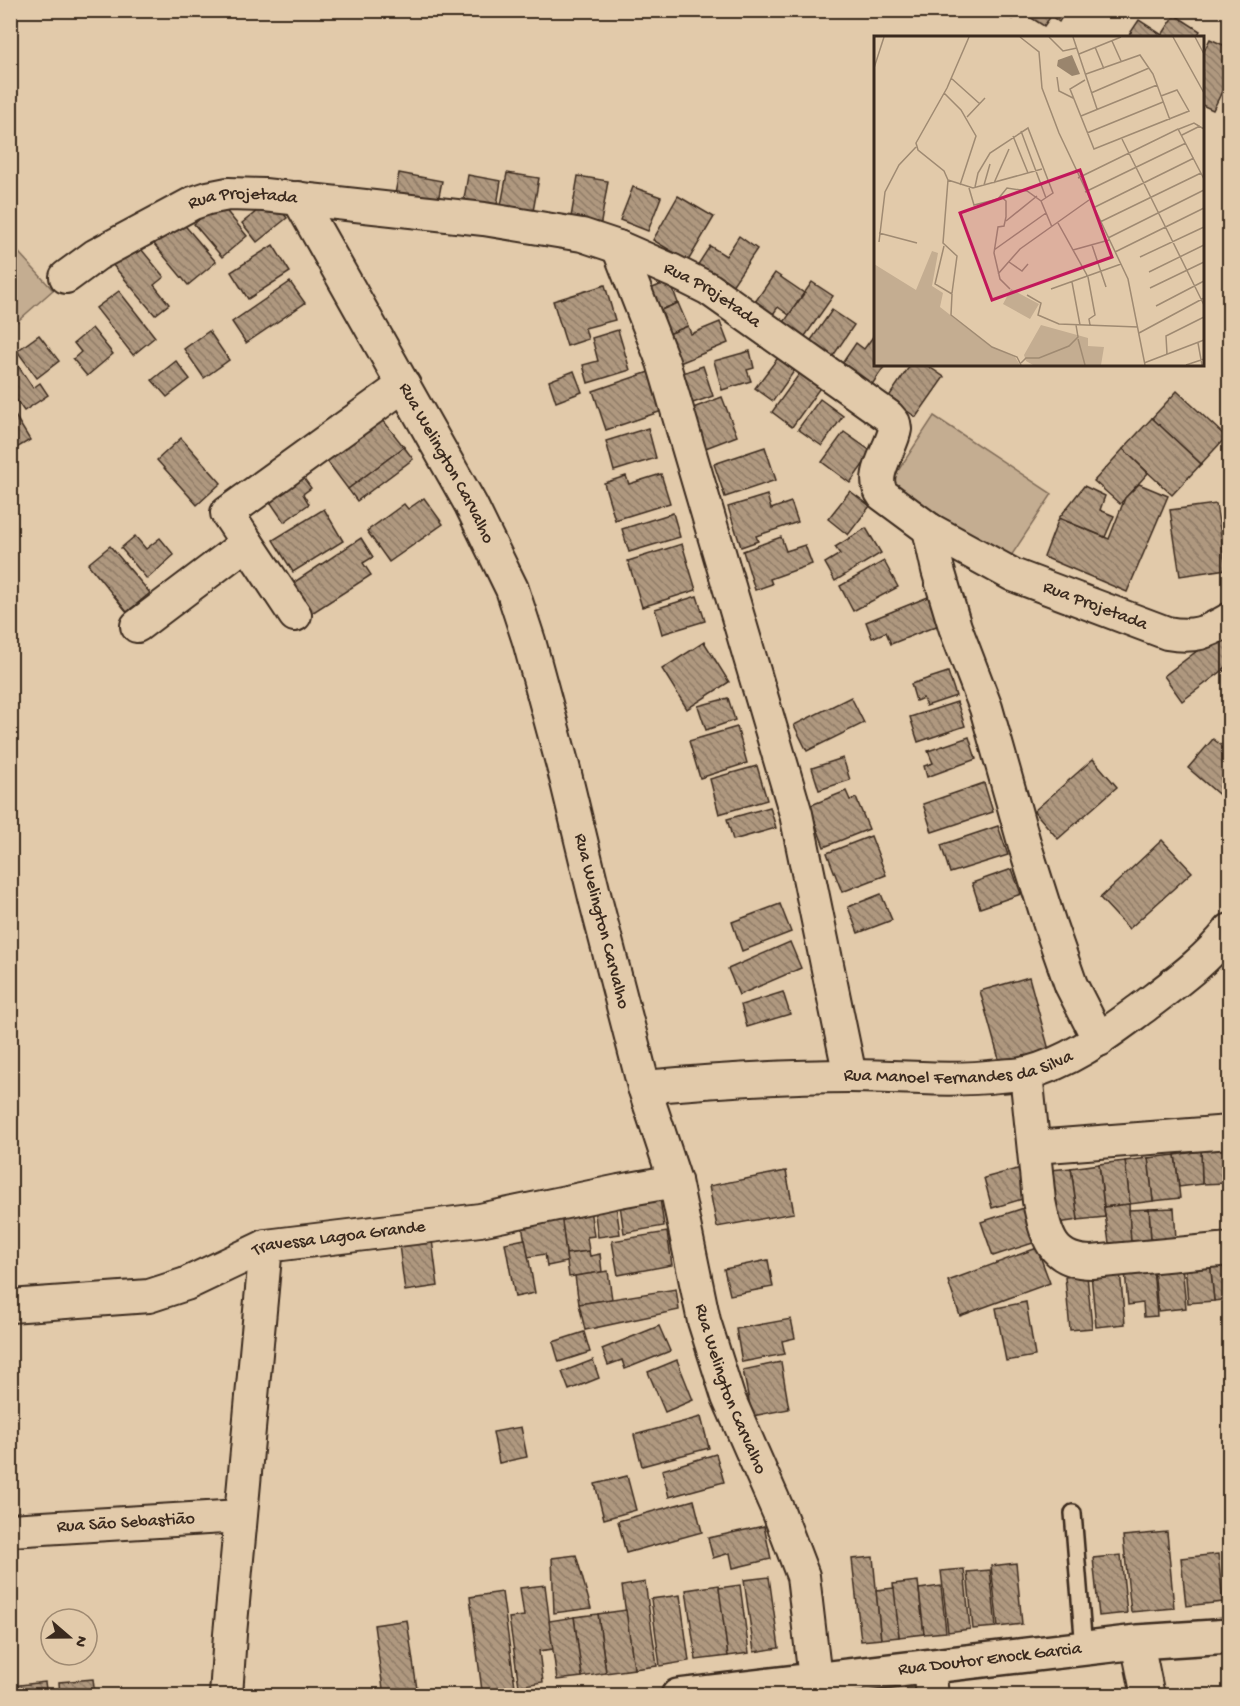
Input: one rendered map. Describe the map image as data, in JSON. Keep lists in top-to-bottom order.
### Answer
{
  "streets": {
    "street": [
      "Rua Projetada",
      "Rua Welington Carvalho",
      "Rua Manoel Fernandes da Silva",
      "Travessa Lagoa Grande",
      "Rua São Sebastião",
      "Rua Doutor Enock Garcia"
    ]
  },
  "crossings": [
    ["Rua Projetada", "Rua Welington Carvalho"],
    ["Rua Welington Carvalho", "Rua Manoel Fernandes da Silva"],
    ["Rua Welington Carvalho", "Travessa Lagoa Grande"],
    ["Rua Welington Carvalho", "Rua Doutor Enock Garcia"]
  ],
  "north": "right"
}
